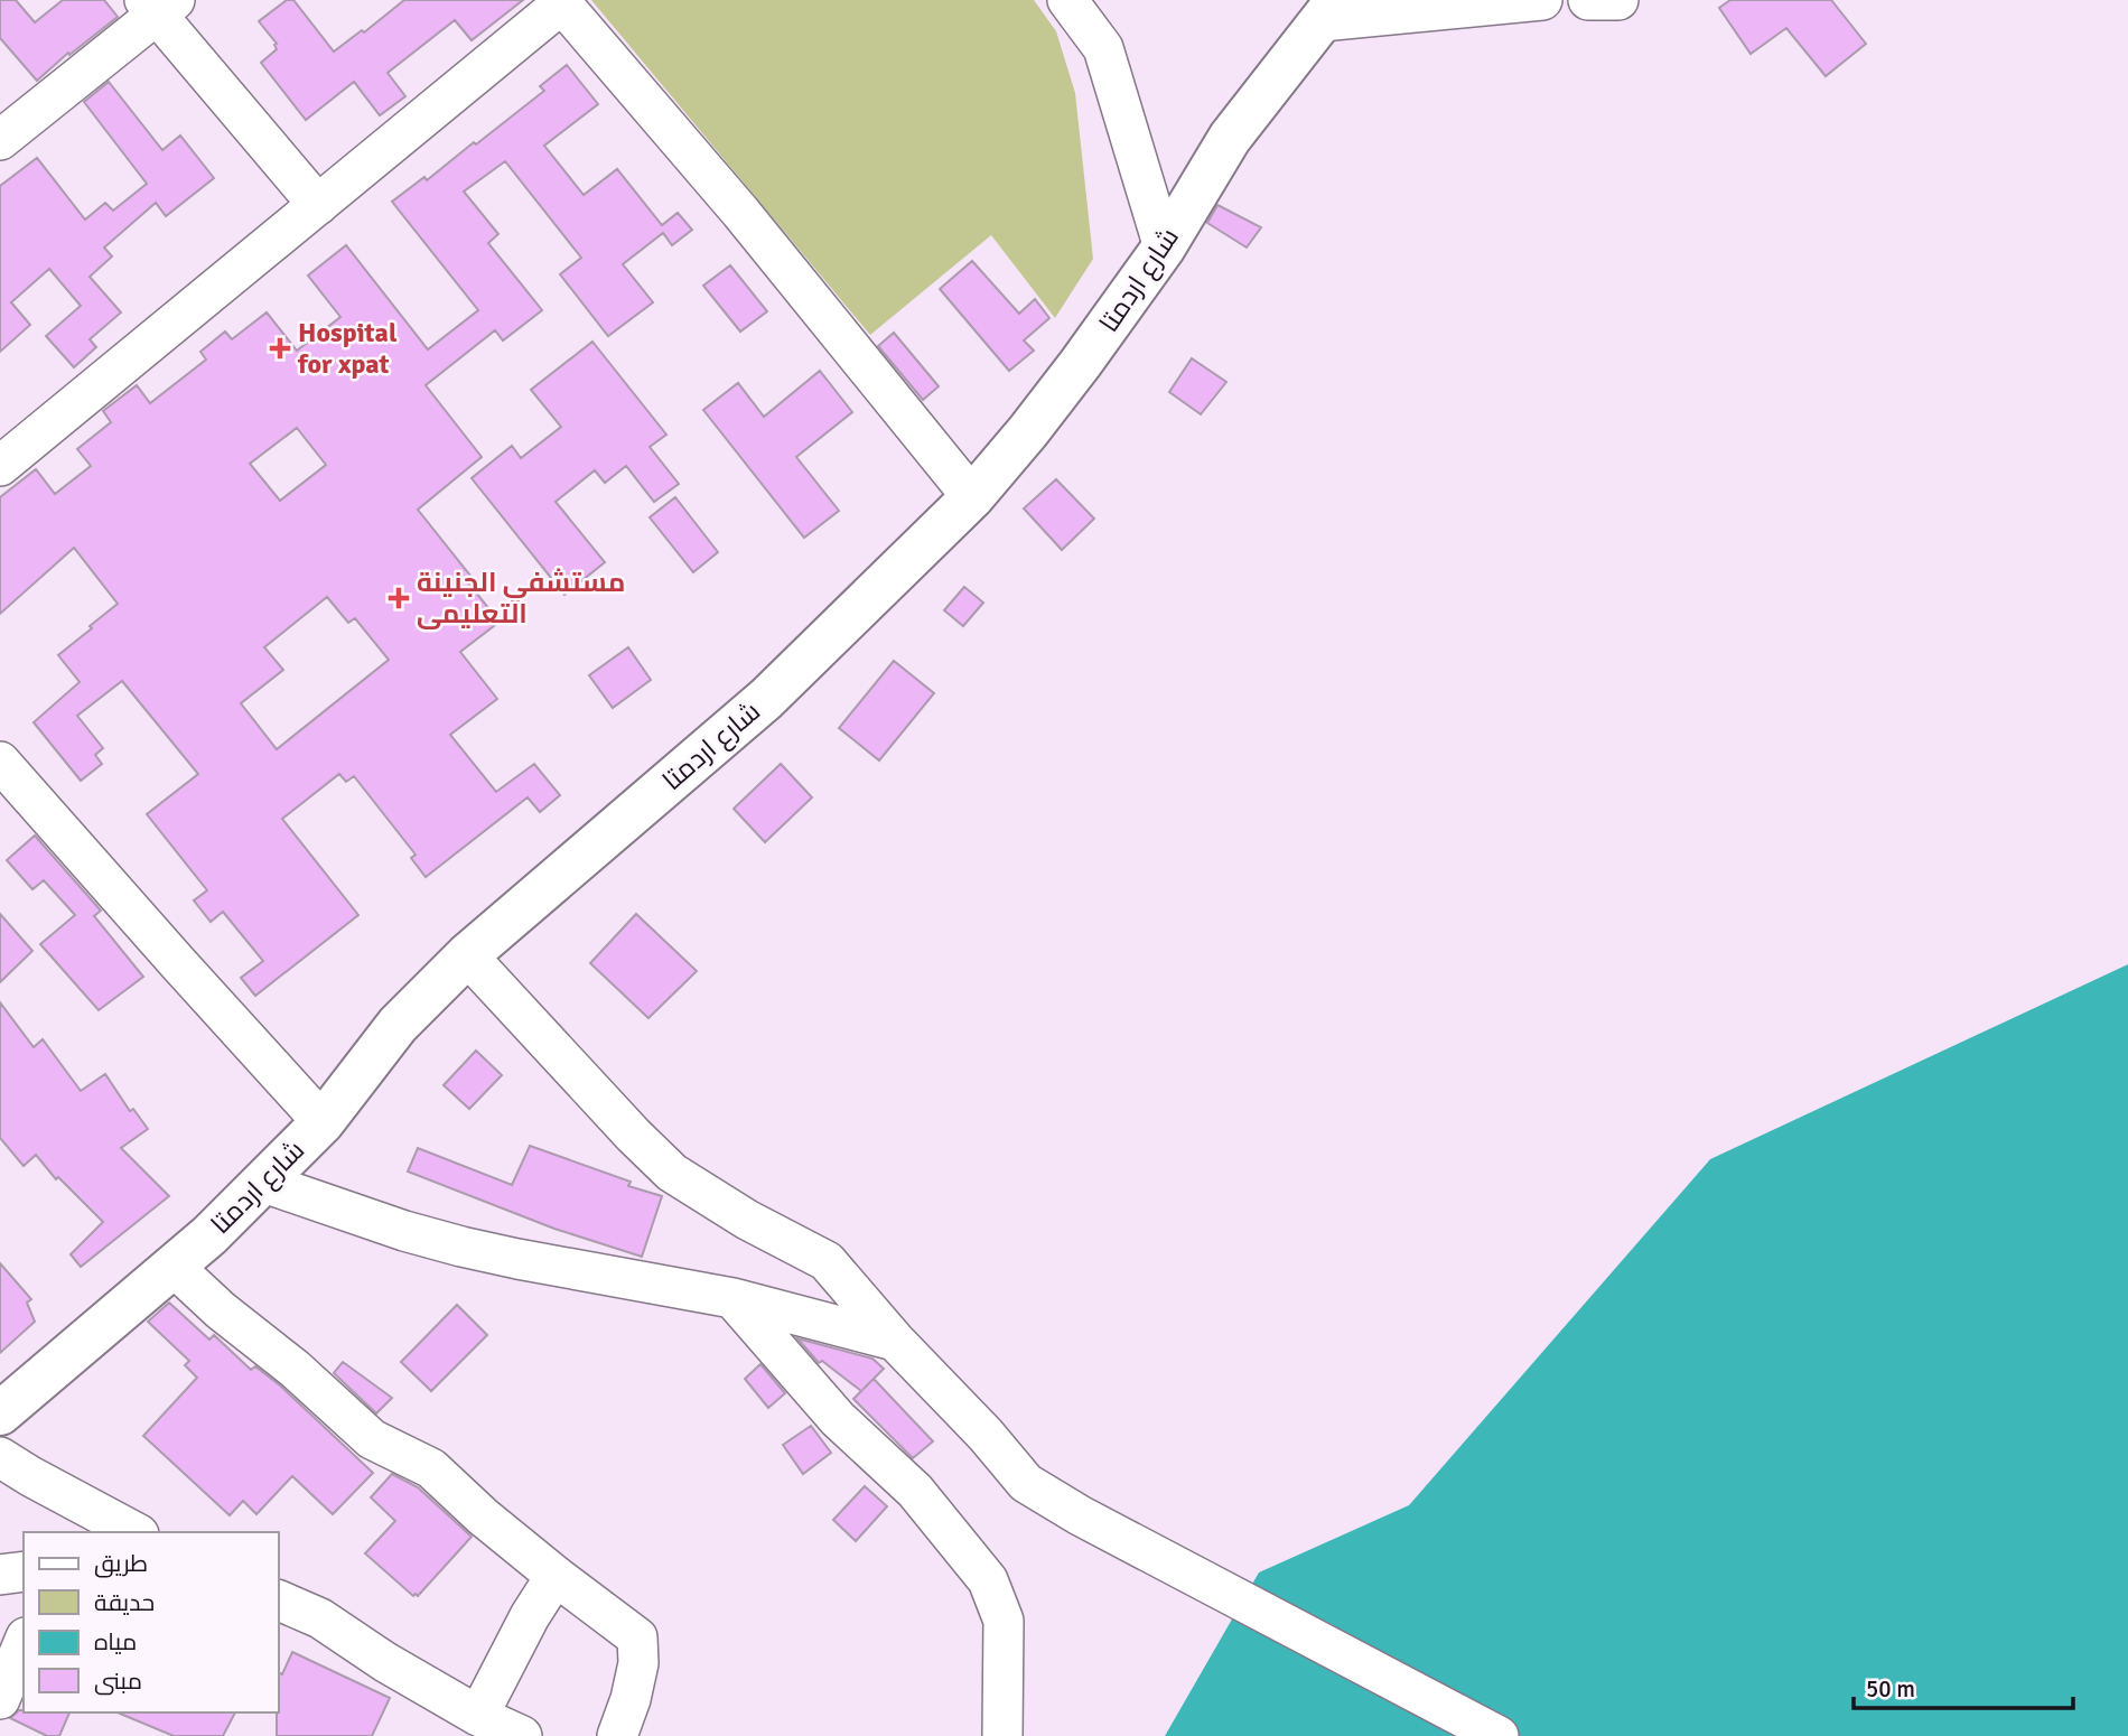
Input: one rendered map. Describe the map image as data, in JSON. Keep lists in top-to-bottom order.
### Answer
{
  "streets": {
    "main road": ["شارع اردمتا"]
  },
  "places": {
    "health": ["Hospital for xpat", "مستشفي الجنينة التعليمى"]
  },
  "legend": [
    "طريق",
    "حديقة",
    "مياه",
    "مبنى"
  ],
  "scale_bar": "50 m"
}
